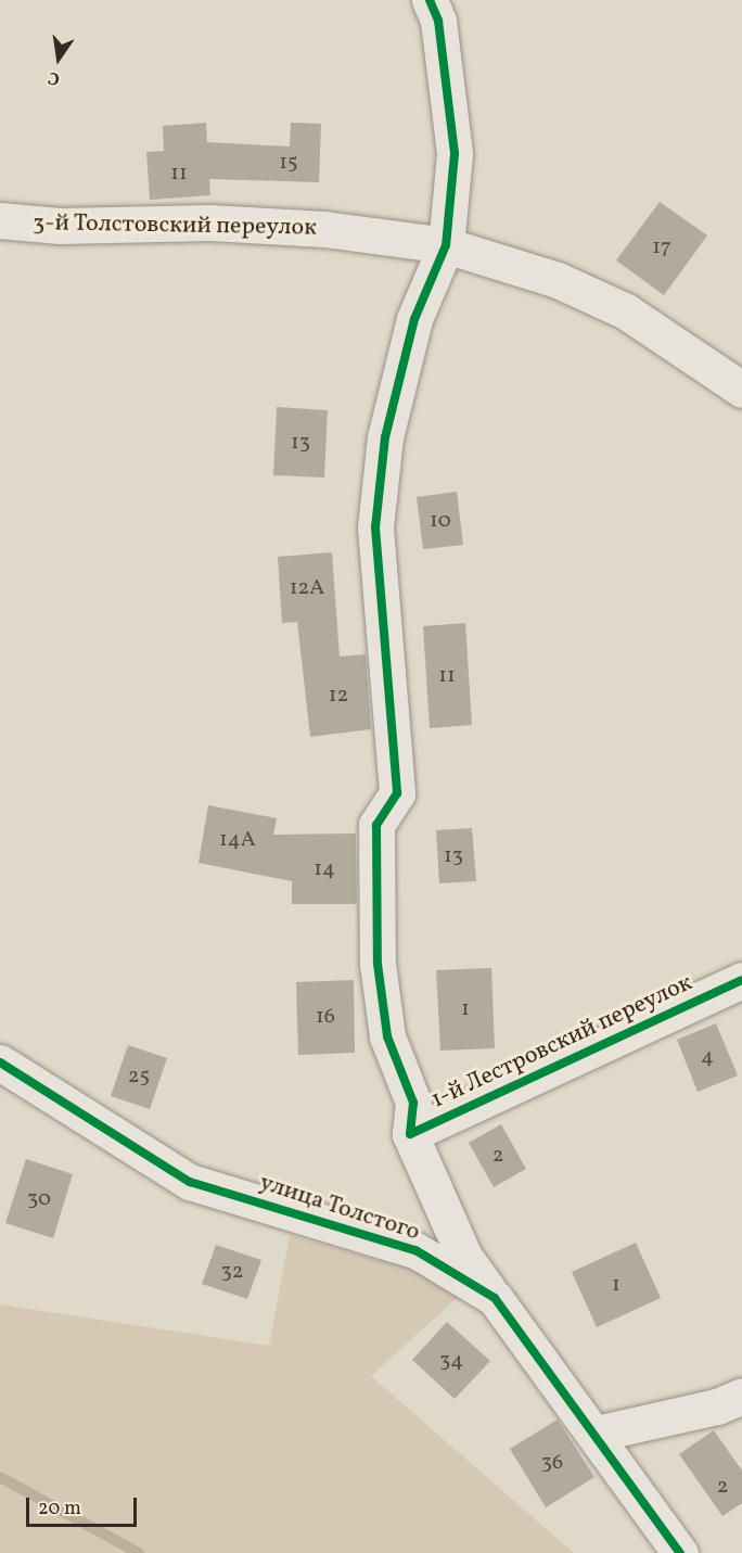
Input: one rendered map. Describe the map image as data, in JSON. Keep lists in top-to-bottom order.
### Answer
{
  "streets": {
    "street": ["3-й Толстовский переулок", "1-й Лестровский переулок", "улица Толстого"]
  },
  "crossings": [
    ["3-й Толстовский переулок", "1-й Лестровский переулок"]
  ],
  "house_numbers": [
    "15",
    "11",
    "17",
    "13",
    "10",
    "12А",
    "11",
    "12",
    "14А",
    "13",
    "14",
    "1",
    "16",
    "4",
    "25",
    "2",
    "30",
    "32",
    "1",
    "34",
    "36",
    "2"
  ],
  "scale_bar": "20 m",
  "north": "bottom"
}
